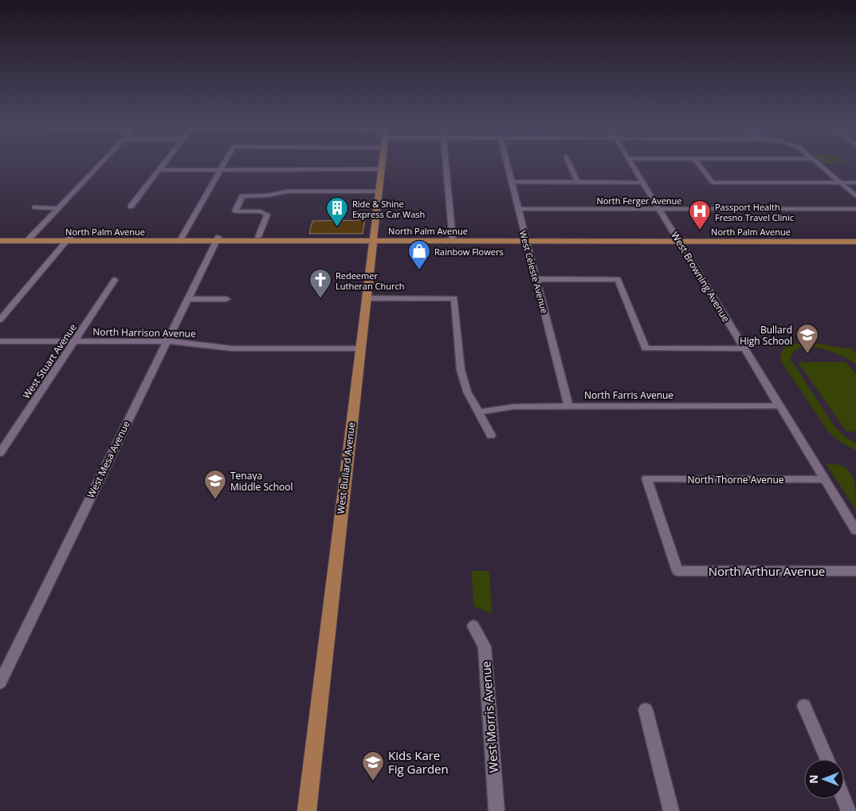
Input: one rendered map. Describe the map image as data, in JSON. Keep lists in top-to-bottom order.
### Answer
{
  "streets": {
    "main road": ["North Palm Avenue", "West Bullard Avenue"],
    "street": [
      "North Ferger Avenue",
      "West Celeste Avenue",
      "West Browning Avenue",
      "North Harrison Avenue",
      "West Stuart Avenue",
      "North Farris Avenue",
      "West Mesa Avenue",
      "North Thorne Avenue",
      "North Arthur Avenue",
      "West Morris Avenue"
    ]
  },
  "crossings": [
    ["North Ferger Avenue", "West Celeste Avenue"],
    ["North Ferger Avenue", "West Browning Avenue"],
    ["North Palm Avenue", "West Celeste Avenue"],
    ["North Palm Avenue", "West Browning Avenue"],
    ["North Palm Avenue", "West Mesa Avenue"],
    ["North Palm Avenue", "West Bullard Avenue"],
    ["West Celeste Avenue", "North Farris Avenue"],
    ["West Browning Avenue", "North Farris Avenue"],
    ["West Browning Avenue", "North Thorne Avenue"],
    ["North Harrison Avenue", "West Stuart Avenue"],
    ["North Harrison Avenue", "West Mesa Avenue"],
    ["North Harrison Avenue", "West Bullard Avenue"],
    ["North Thorne Avenue", "North Arthur Avenue"]
  ],
  "places": {
    "building": ["Ride & Shine Express Car Wash"],
    "hospital": ["Passport Health Fresno Travel Clinic"],
    "shop": ["Rainbow Flowers"],
    "church": ["Redeemer Lutheran Church"],
    "school or university": ["Bullard High School", "Tenaya Middle School", "Kids Kare Fig Garden"]
  },
  "north": "left"
}
